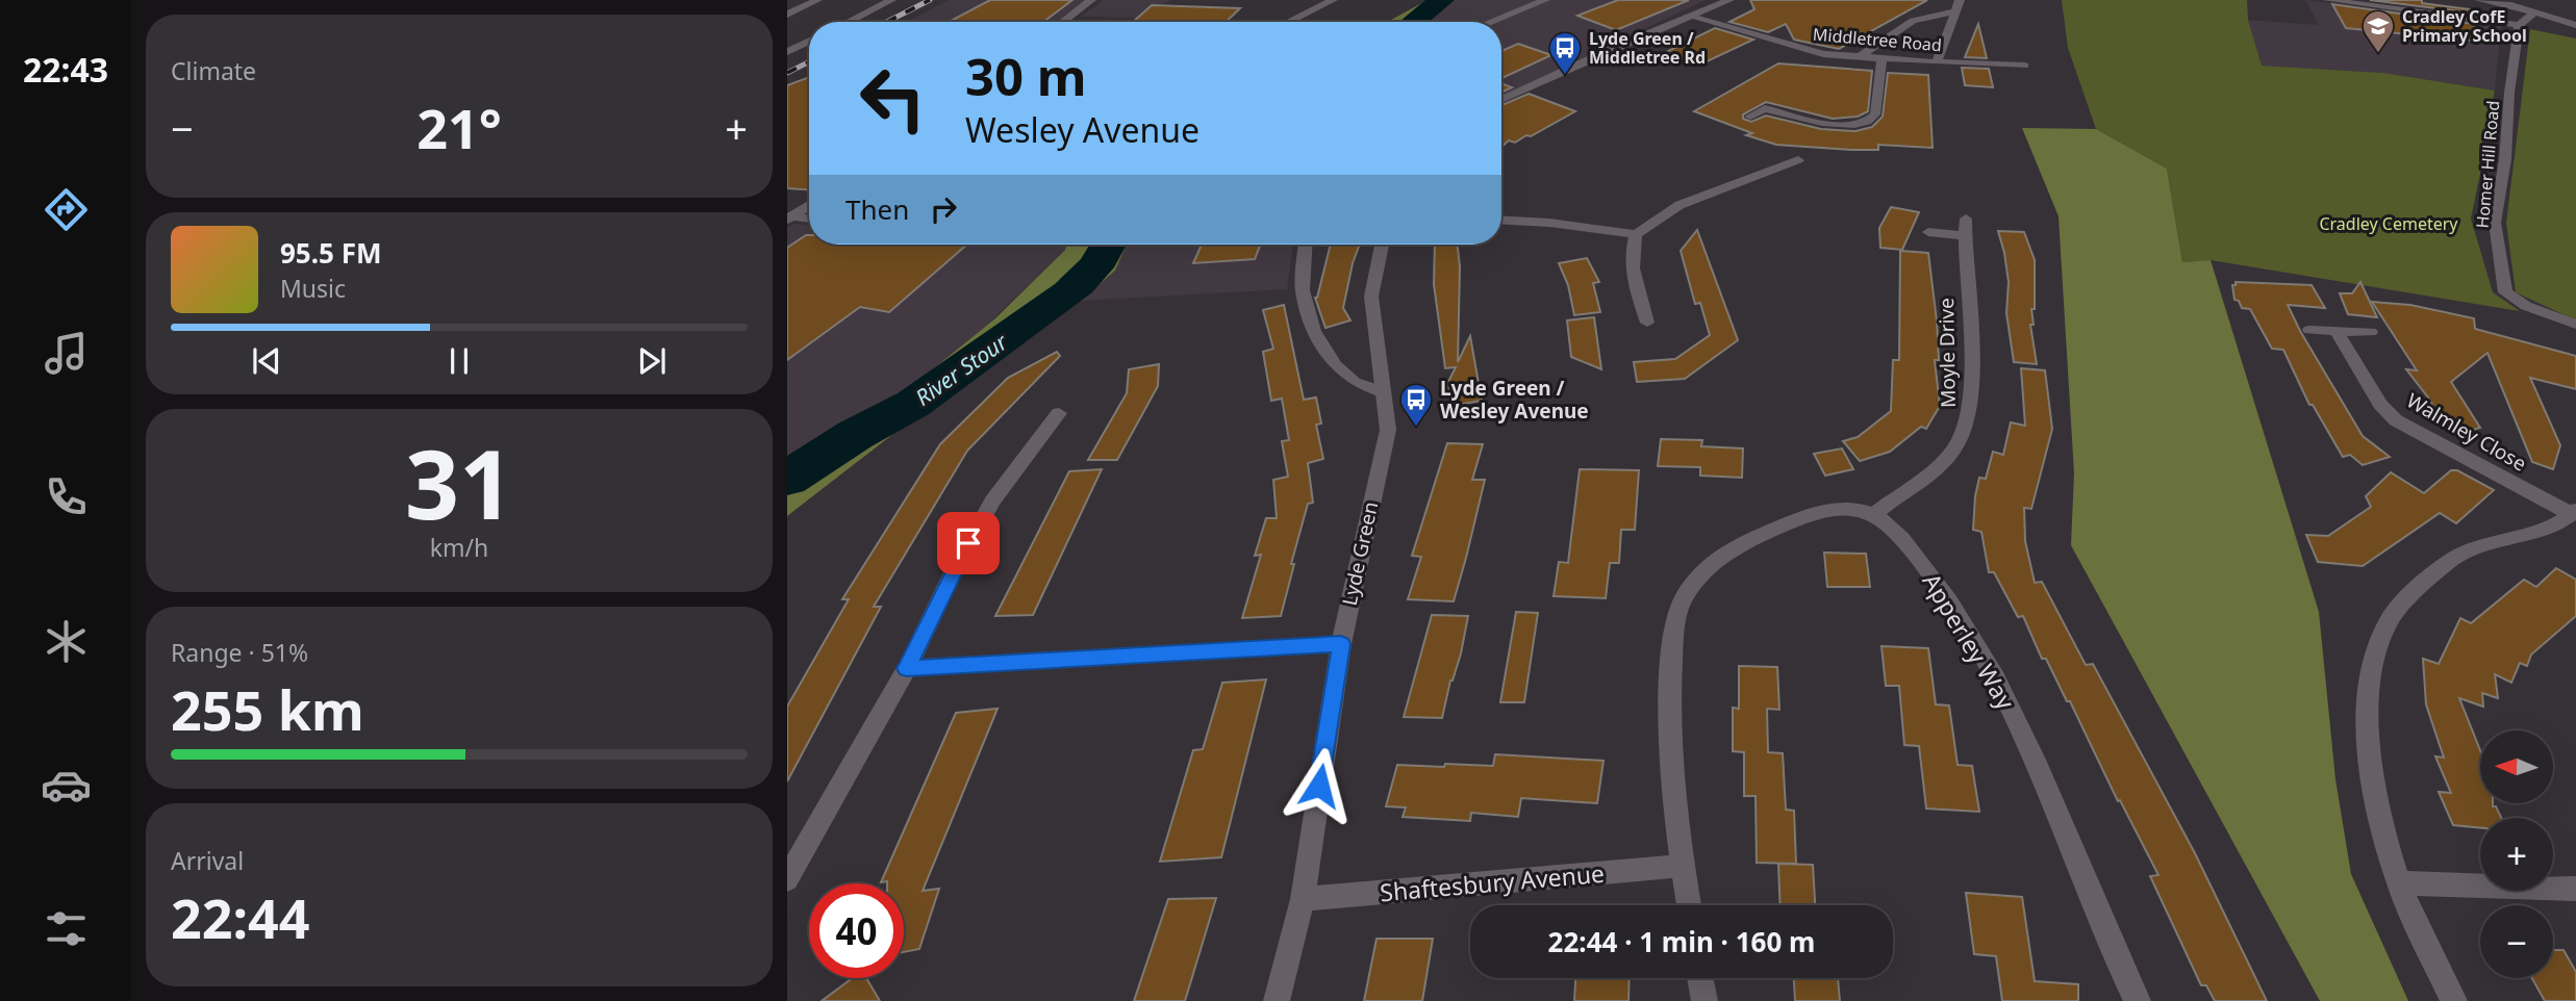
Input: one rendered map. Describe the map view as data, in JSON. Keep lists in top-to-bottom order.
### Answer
{
  "streets": {
    "street": [
      "Middletree Road",
      "Homer Hill Road",
      "Moyle Drive",
      "Walmley Close",
      "Lyde Green",
      "Apperley Way",
      "Shaftesbury Avenue"
    ]
  },
  "crossings": [
    ["Moyle Drive", "Apperley Way"],
    ["Lyde Green", "Shaftesbury Avenue"]
  ],
  "water": ["River Stour"],
  "parks": ["Cradley Cemetery"],
  "places": {
    "school or university": ["Cradley CofE Primary School"],
    "bus stop": ["Lyde Green / Middletree Rd", "Lyde Green / Wesley Avenue"]
  },
  "north": "left",
  "page": {
    "tabs": "22:43",
    "tile": [
      "Climate",
      ["31", "km/h"],
      ["Range · 51%", "255 km"],
      ["Arrival", "22:44"]
    ],
    "turn": ["30 m", "Wesley Avenue"],
    "heat": ["−", "21°", "+"],
    "then": "Then",
    "song": ["95.5 FM", "Music"],
    "map_buttons": ["+", "−"],
    "limit": "40",
    "trip": "22:44 · 1 min · 160 m"
  }
}
